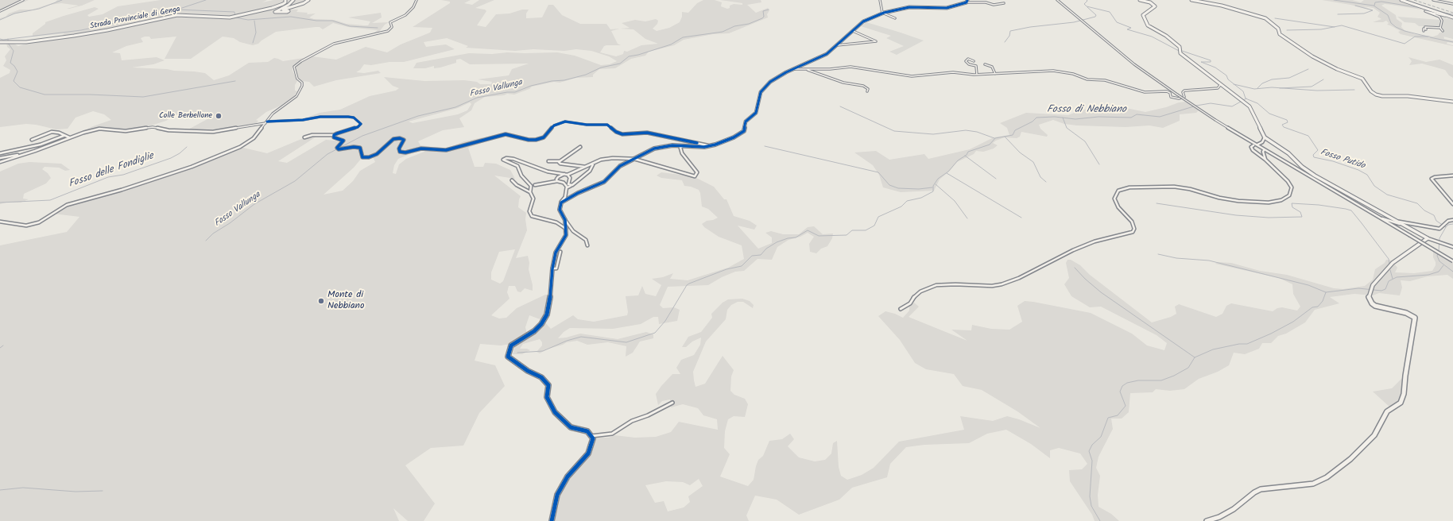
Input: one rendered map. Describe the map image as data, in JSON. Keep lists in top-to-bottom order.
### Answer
{
  "streets": {
    "street": ["Strada Provinciale di Genga"]
  },
  "water": [
    "Fosso Vallunga",
    "Fosso di Nebbiano",
    "Fosso Putido",
    "Fosso delle Fondiglie"
  ],
  "places": ["Colle Berbellone", "Monte di Nebbiano"]
}
